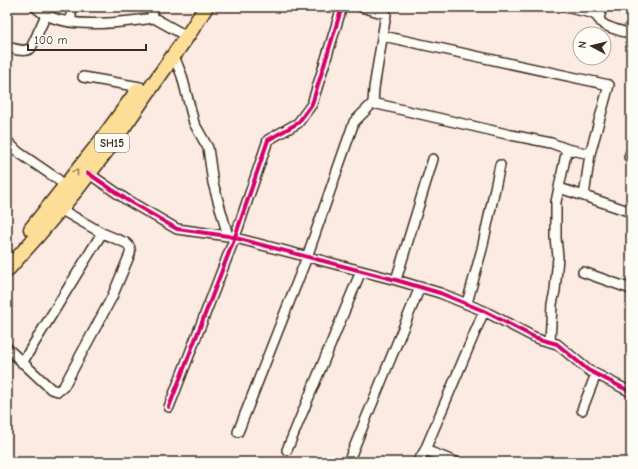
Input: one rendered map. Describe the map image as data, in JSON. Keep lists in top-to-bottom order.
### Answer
{
  "streets": {
    "main road": ["SH15"]
  },
  "scale_bar": "100 m",
  "north": "left"
}
